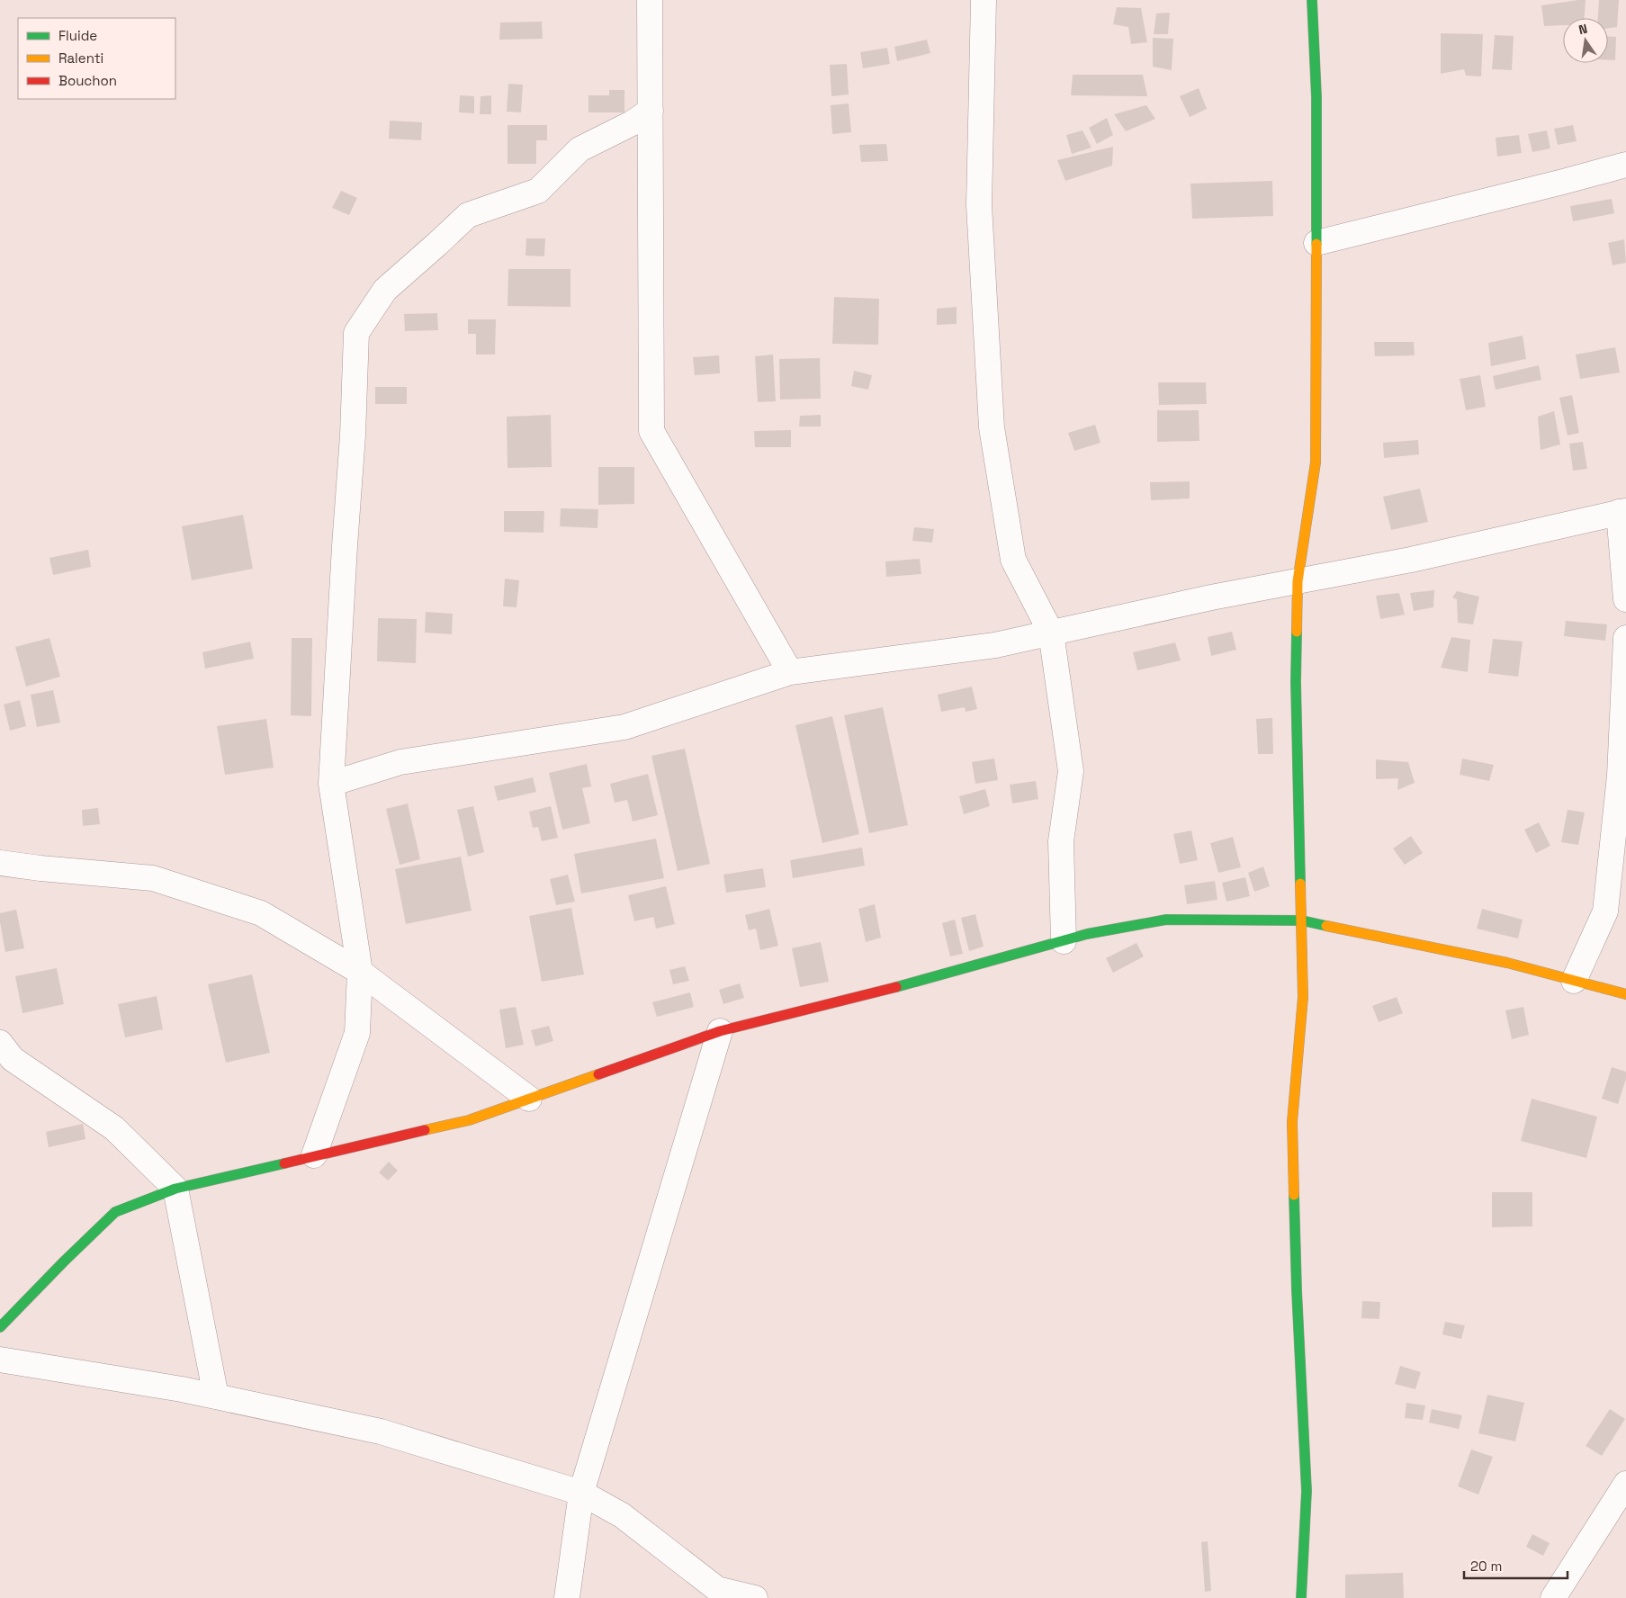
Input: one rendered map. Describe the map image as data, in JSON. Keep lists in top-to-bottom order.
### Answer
{
  "legend": ["Fluide", "Ralenti", "Bouchon"],
  "scale_bar": "20 m",
  "north": "top"
}
